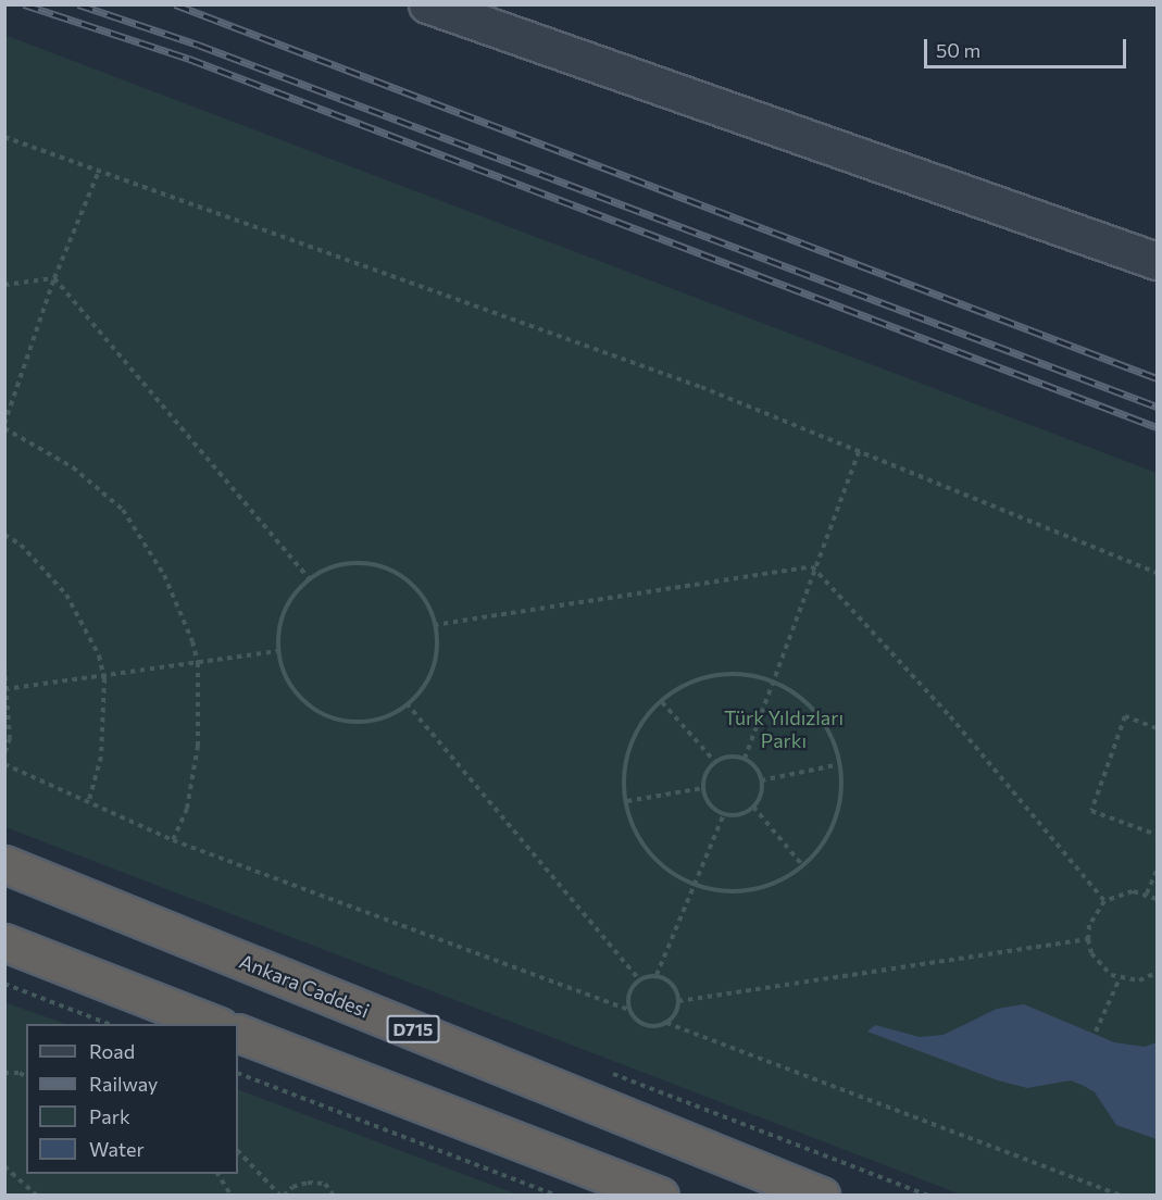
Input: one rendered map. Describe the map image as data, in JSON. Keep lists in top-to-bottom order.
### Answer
{
  "streets": {
    "highway": ["Ankara Caddesi", "D715"]
  },
  "parks": ["Türk Yıldızları Parkı"],
  "legend": [
    "Road",
    "Railway",
    "Park",
    "Water"
  ],
  "scale_bar": "50 m"
}
